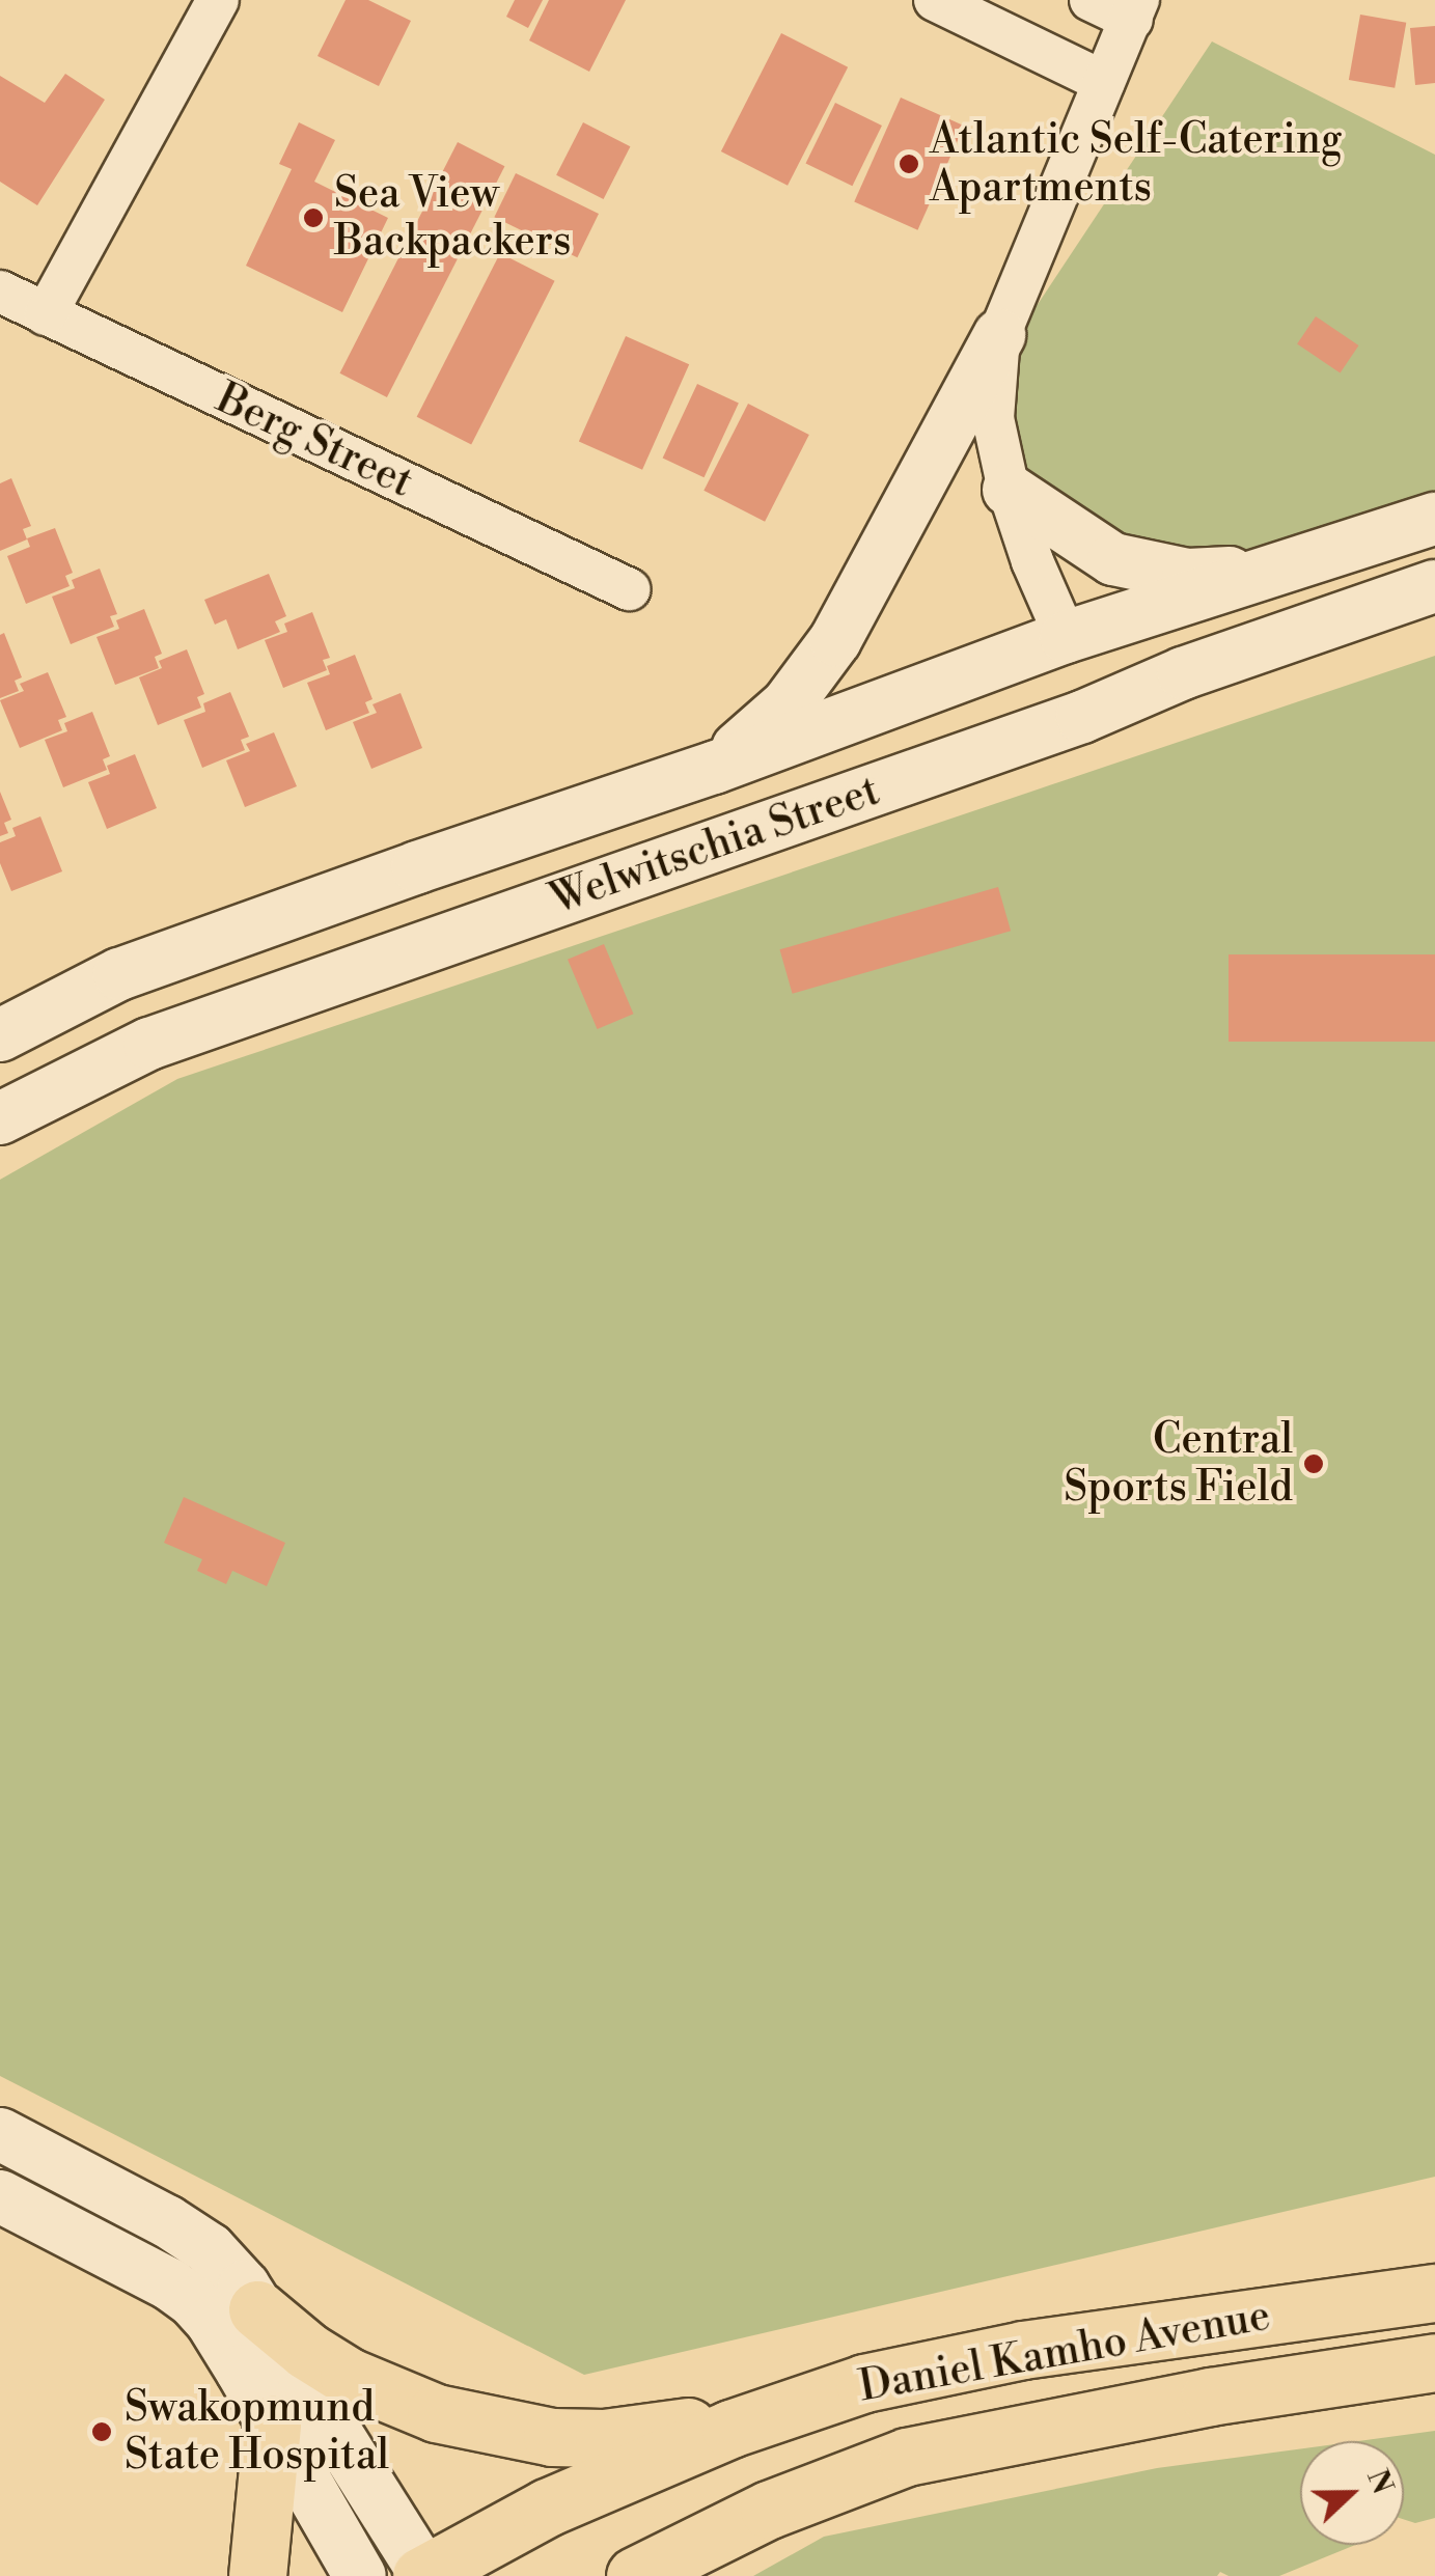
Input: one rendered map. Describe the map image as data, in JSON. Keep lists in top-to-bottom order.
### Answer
{
  "streets": {
    "main road": ["Daniel Kamho Avenue"],
    "street": ["Berg Street", "Welwitschia Street"]
  },
  "places": [
    "Atlantic Self-Catering Apartments",
    "Sea View Backpackers",
    "Central Sports Field",
    "Swakopmund State Hospital"
  ],
  "north": "right"
}
